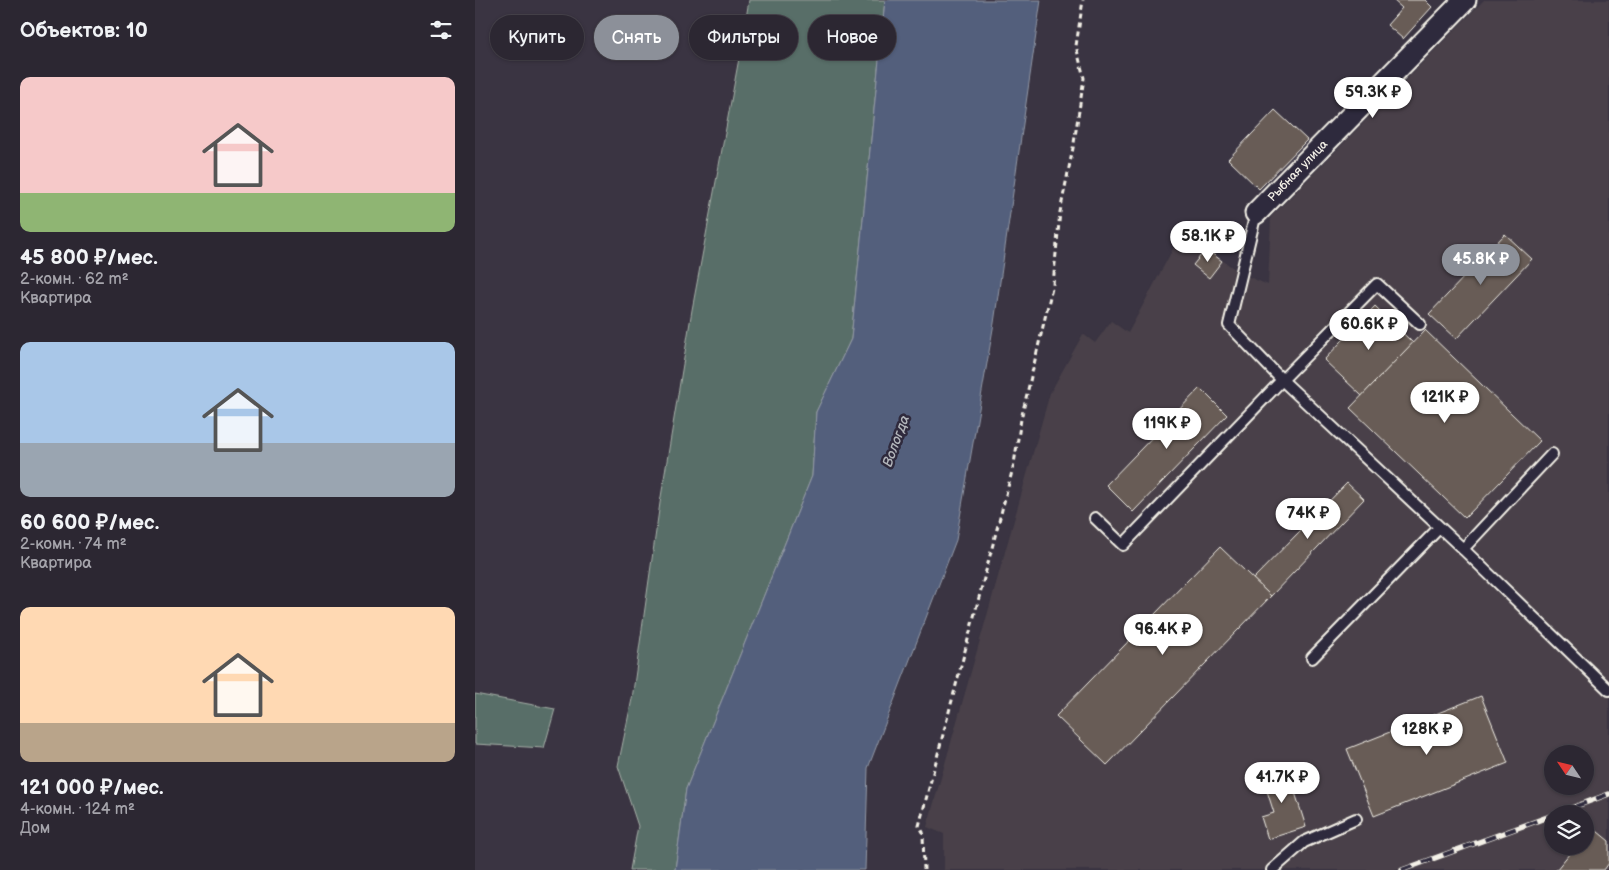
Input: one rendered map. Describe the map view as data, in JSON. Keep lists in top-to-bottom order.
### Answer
{
  "streets": {
    "street": ["Рыбная улица"]
  },
  "water": ["Вологда"],
  "north": "top left",
  "page": {
    "heading": "Объектов: 10",
    "chip": [
      "Купить",
      "Снять",
      "Фильтры",
      "Новое"
    ],
    "list": [
      {
        "name": "45 800 ₽/мес.",
        "note": "2-комн. · 62 m² · Квартира"
      },
      {
        "name": "60 600 ₽/мес.",
        "note": "2-комн. · 74 m² · Квартира"
      },
      {
        "name": "121 000 ₽/мес.",
        "note": "4-комн. · 124 m² · Дом"
      }
    ],
    "price": [
      "59.3K ₽",
      "58.1K ₽",
      "45.8K ₽",
      "60.6K ₽",
      "121K ₽",
      "119K ₽",
      "74K ₽",
      "96.4K ₽",
      "128K ₽",
      "41.7K ₽"
    ]
  }
}
